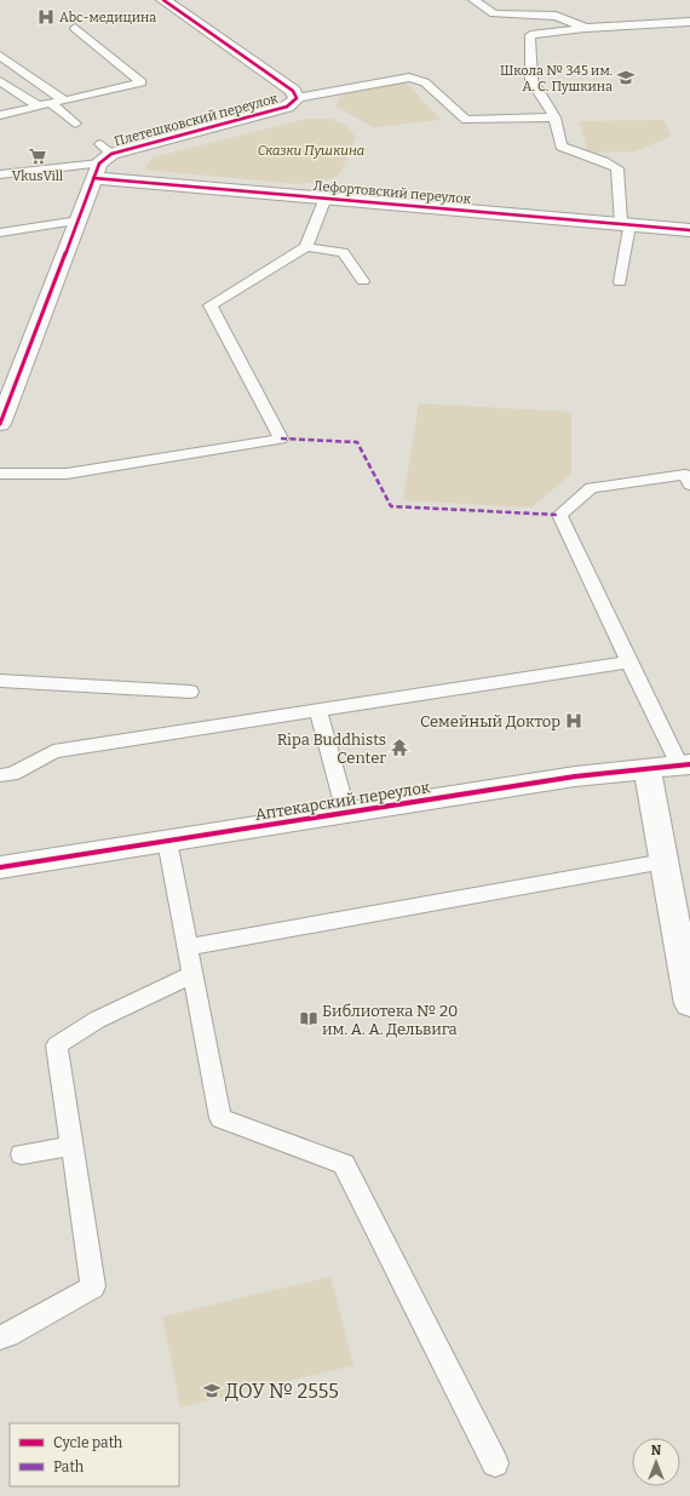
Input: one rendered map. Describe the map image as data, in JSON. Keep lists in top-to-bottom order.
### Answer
{
  "streets": {
    "street": ["Плетешковский переулок", "Лефортовский переулок", "Аптекарский переулок"]
  },
  "crossings": [
    ["Плетешковский переулок", "Лефортовский переулок"]
  ],
  "parks": ["Сказки Пушкина"],
  "places": {
    "hospital": ["Abc-медицина", "Семейный Доктор"],
    "school or university": ["Школа № 345 им. А. С. Пушкина", "ДОУ № 2555"],
    "supermarket": ["VkusVill"],
    "temple": ["Ripa Buddhists Center"],
    "library": ["Библиотека № 20 им. А. А. Дельвига"]
  },
  "legend": ["Cycle path", "Path"],
  "north": "top"
}
